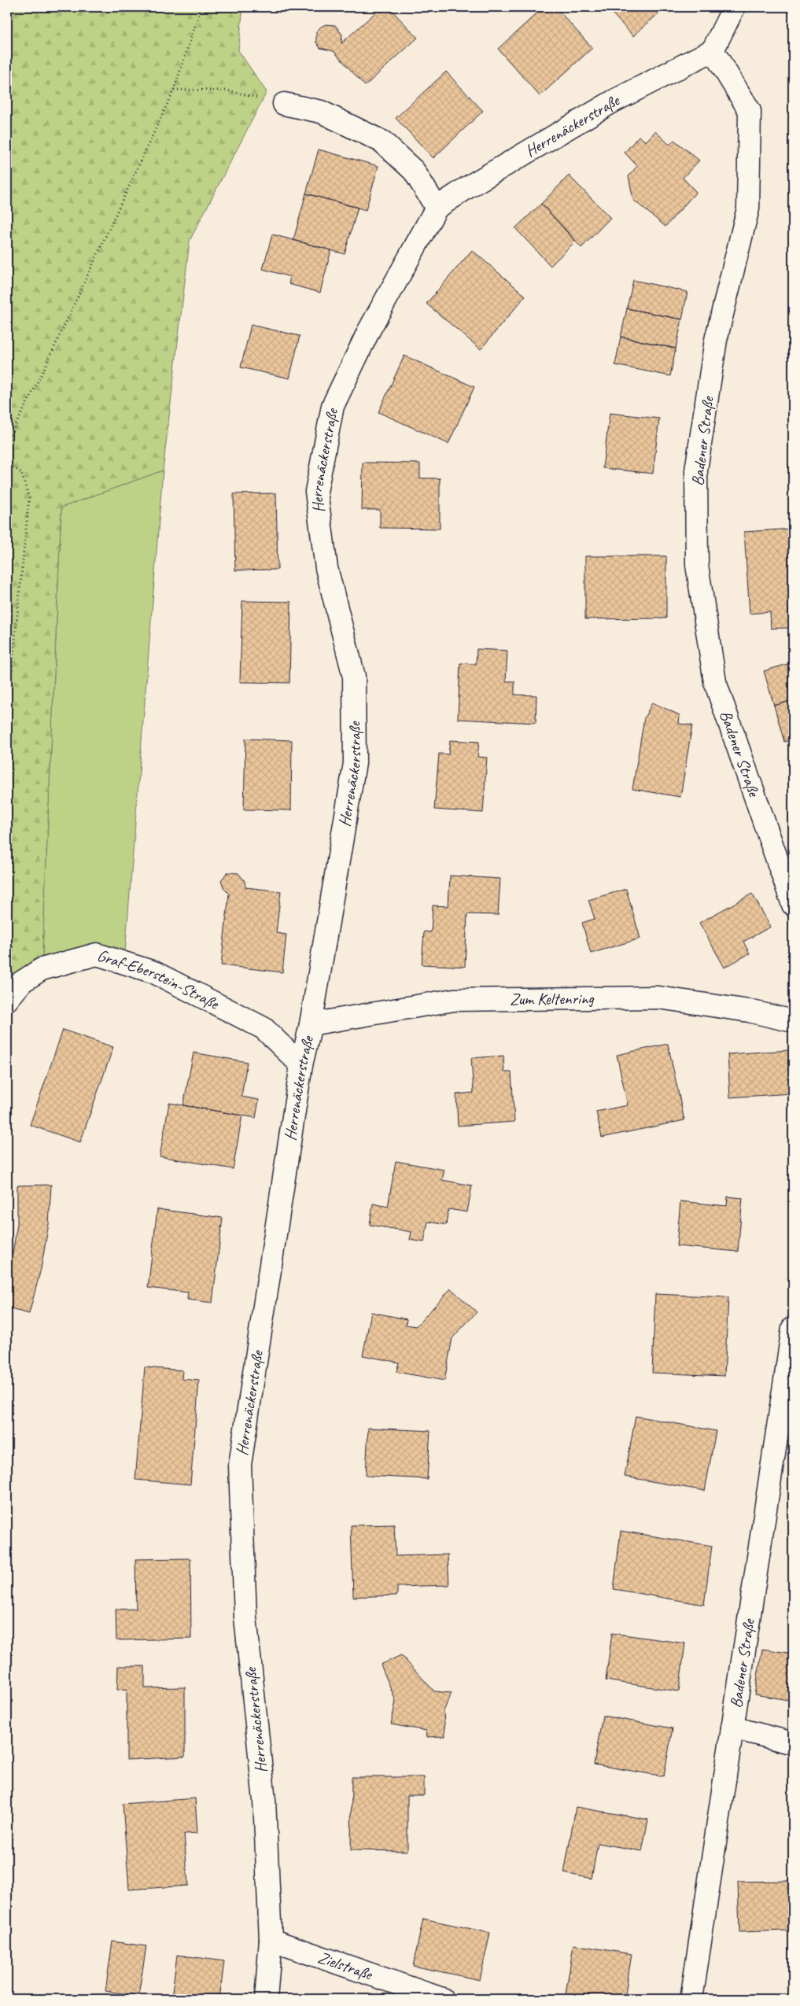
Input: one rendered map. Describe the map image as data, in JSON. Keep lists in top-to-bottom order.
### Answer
{
  "streets": {
    "street": [
      "Herrenäckerstraße",
      "Badener Straße",
      "Graf-Eberstein-Straße",
      "Zum Keltenring",
      "Zielstraße"
    ]
  },
  "crossings": [
    ["Herrenäckerstraße", "Badener Straße"],
    ["Herrenäckerstraße", "Graf-Eberstein-Straße"],
    ["Herrenäckerstraße", "Zum Keltenring"],
    ["Herrenäckerstraße", "Zielstraße"]
  ]
}
